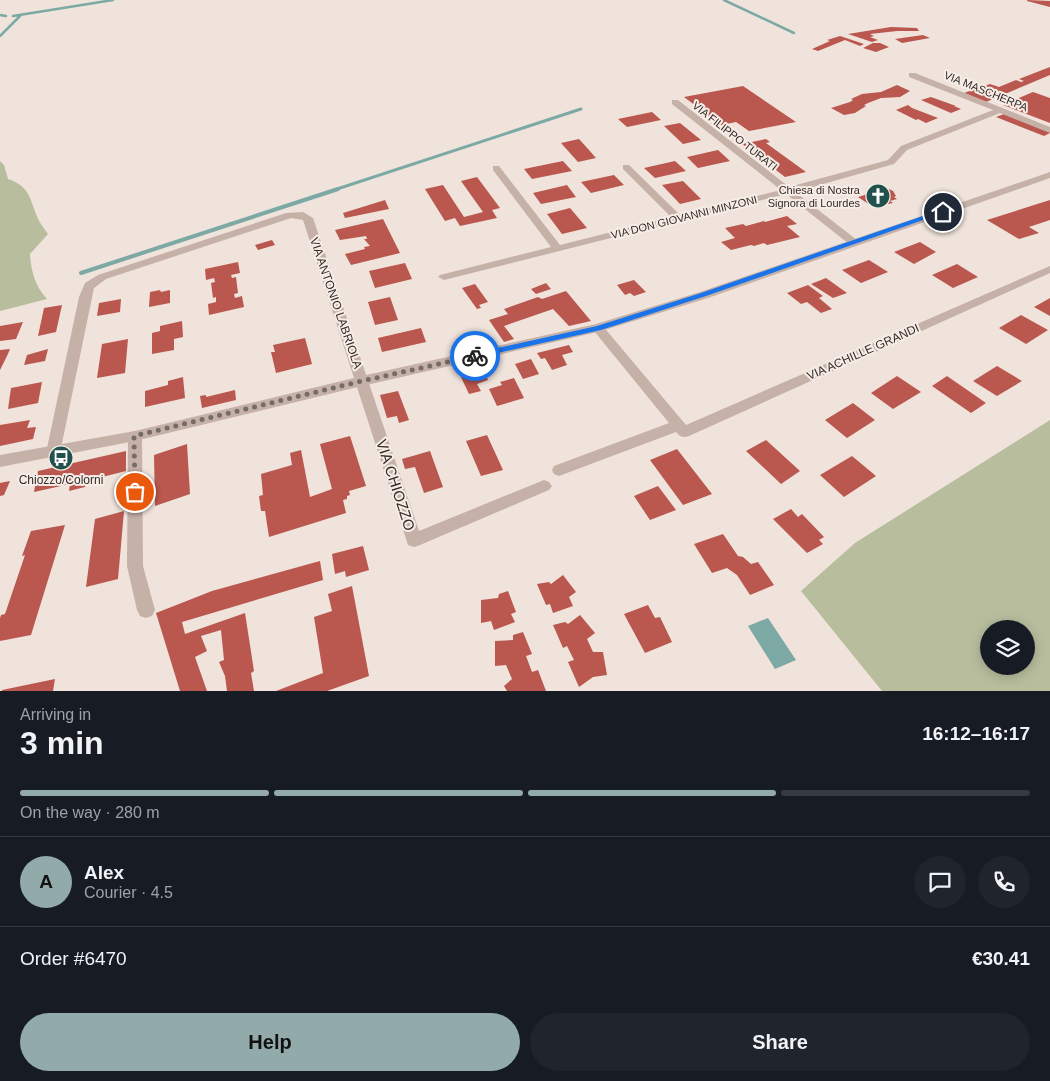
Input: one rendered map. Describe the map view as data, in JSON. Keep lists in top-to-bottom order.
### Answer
{
  "streets": {
    "street": [
      "VIA MASCHERPA",
      "VIA FILIPPO TURATI",
      "VIA DON GIOVANNI MINZONI",
      "VIA ANTONIO LABRIOLA",
      "VIA ACHILLE GRANDI",
      "VIA CHIOZZO"
    ]
  },
  "crossings": [
    ["VIA MASCHERPA", "VIA DON GIOVANNI MINZONI"],
    ["VIA FILIPPO TURATI", "VIA DON GIOVANNI MINZONI"],
    ["VIA ANTONIO LABRIOLA", "VIA CHIOZZO"]
  ],
  "places": {
    "church": ["Chiesa di Nostra Signora di Lourdes"],
    "bus stop": ["Chiozzo/Colorni"]
  },
  "page": {
    "heading": ["3 min", "Arriving in", "16:12–16:17"],
    "panel": [
      "Alex",
      "Courier · 4.5",
      "Order #6470",
      "€30.41"
    ],
    "bar": "On the way · 280 m",
    "round": "A",
    "buttons": ["Help", "Share"]
  }
}
